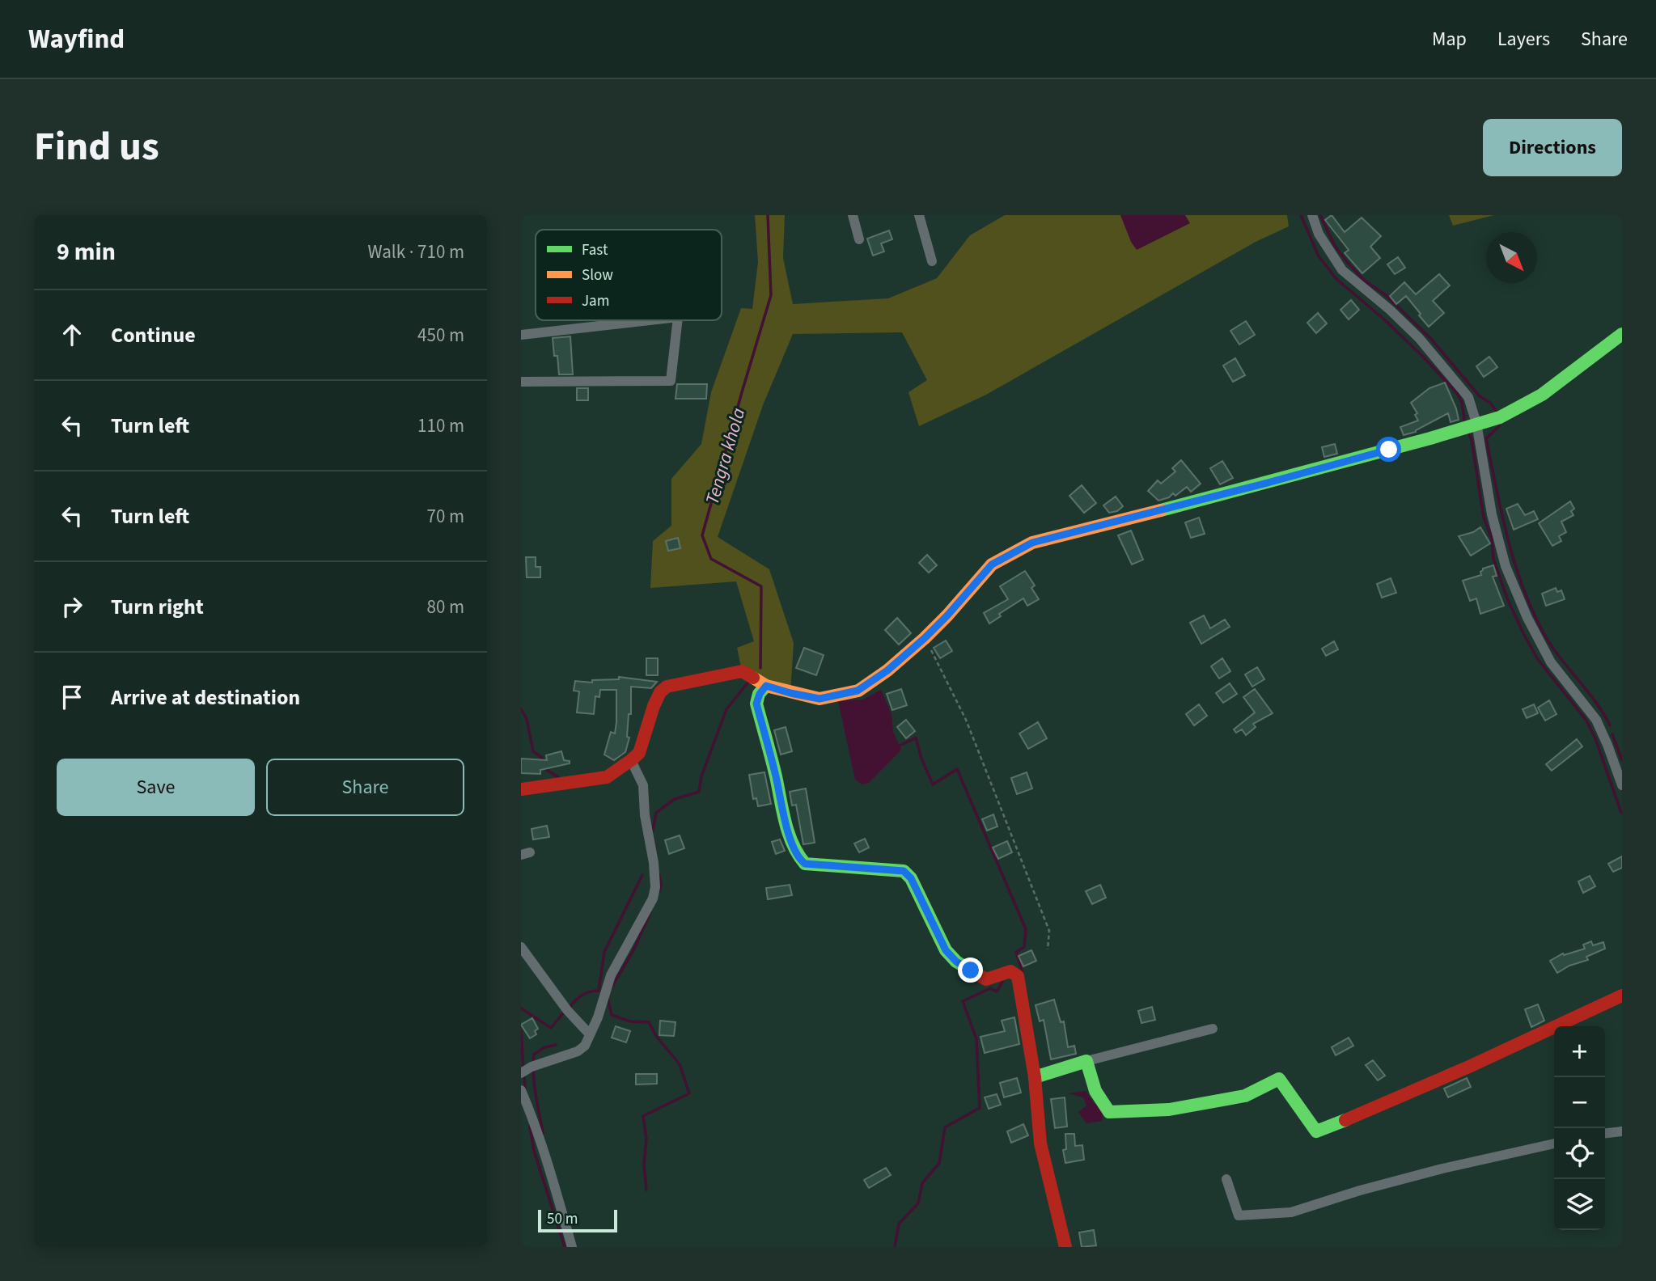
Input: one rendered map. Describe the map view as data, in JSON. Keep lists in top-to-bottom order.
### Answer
{
  "water": ["Tengra khola"],
  "legend": ["Fast", "Slow", "Jam"],
  "scale_bar": "50 m",
  "north": "bottom right",
  "page": {
    "header": "Wayfind",
    "nav": ["Map", "Layers", "Share"],
    "title": "Find us",
    "buttons": [
      "Directions",
      ["Save", "Share"]
    ],
    "heading": ["9 min", "Walk · 710 m"],
    "list": [
      ["Continue", "450 m"],
      ["Turn left", "110 m"],
      ["Turn left", "70 m"],
      ["Turn right", "80 m"],
      "Arrive at destination"
    ],
    "map_buttons": ["+", "−"],
    "scale": "50 m"
  }
}
